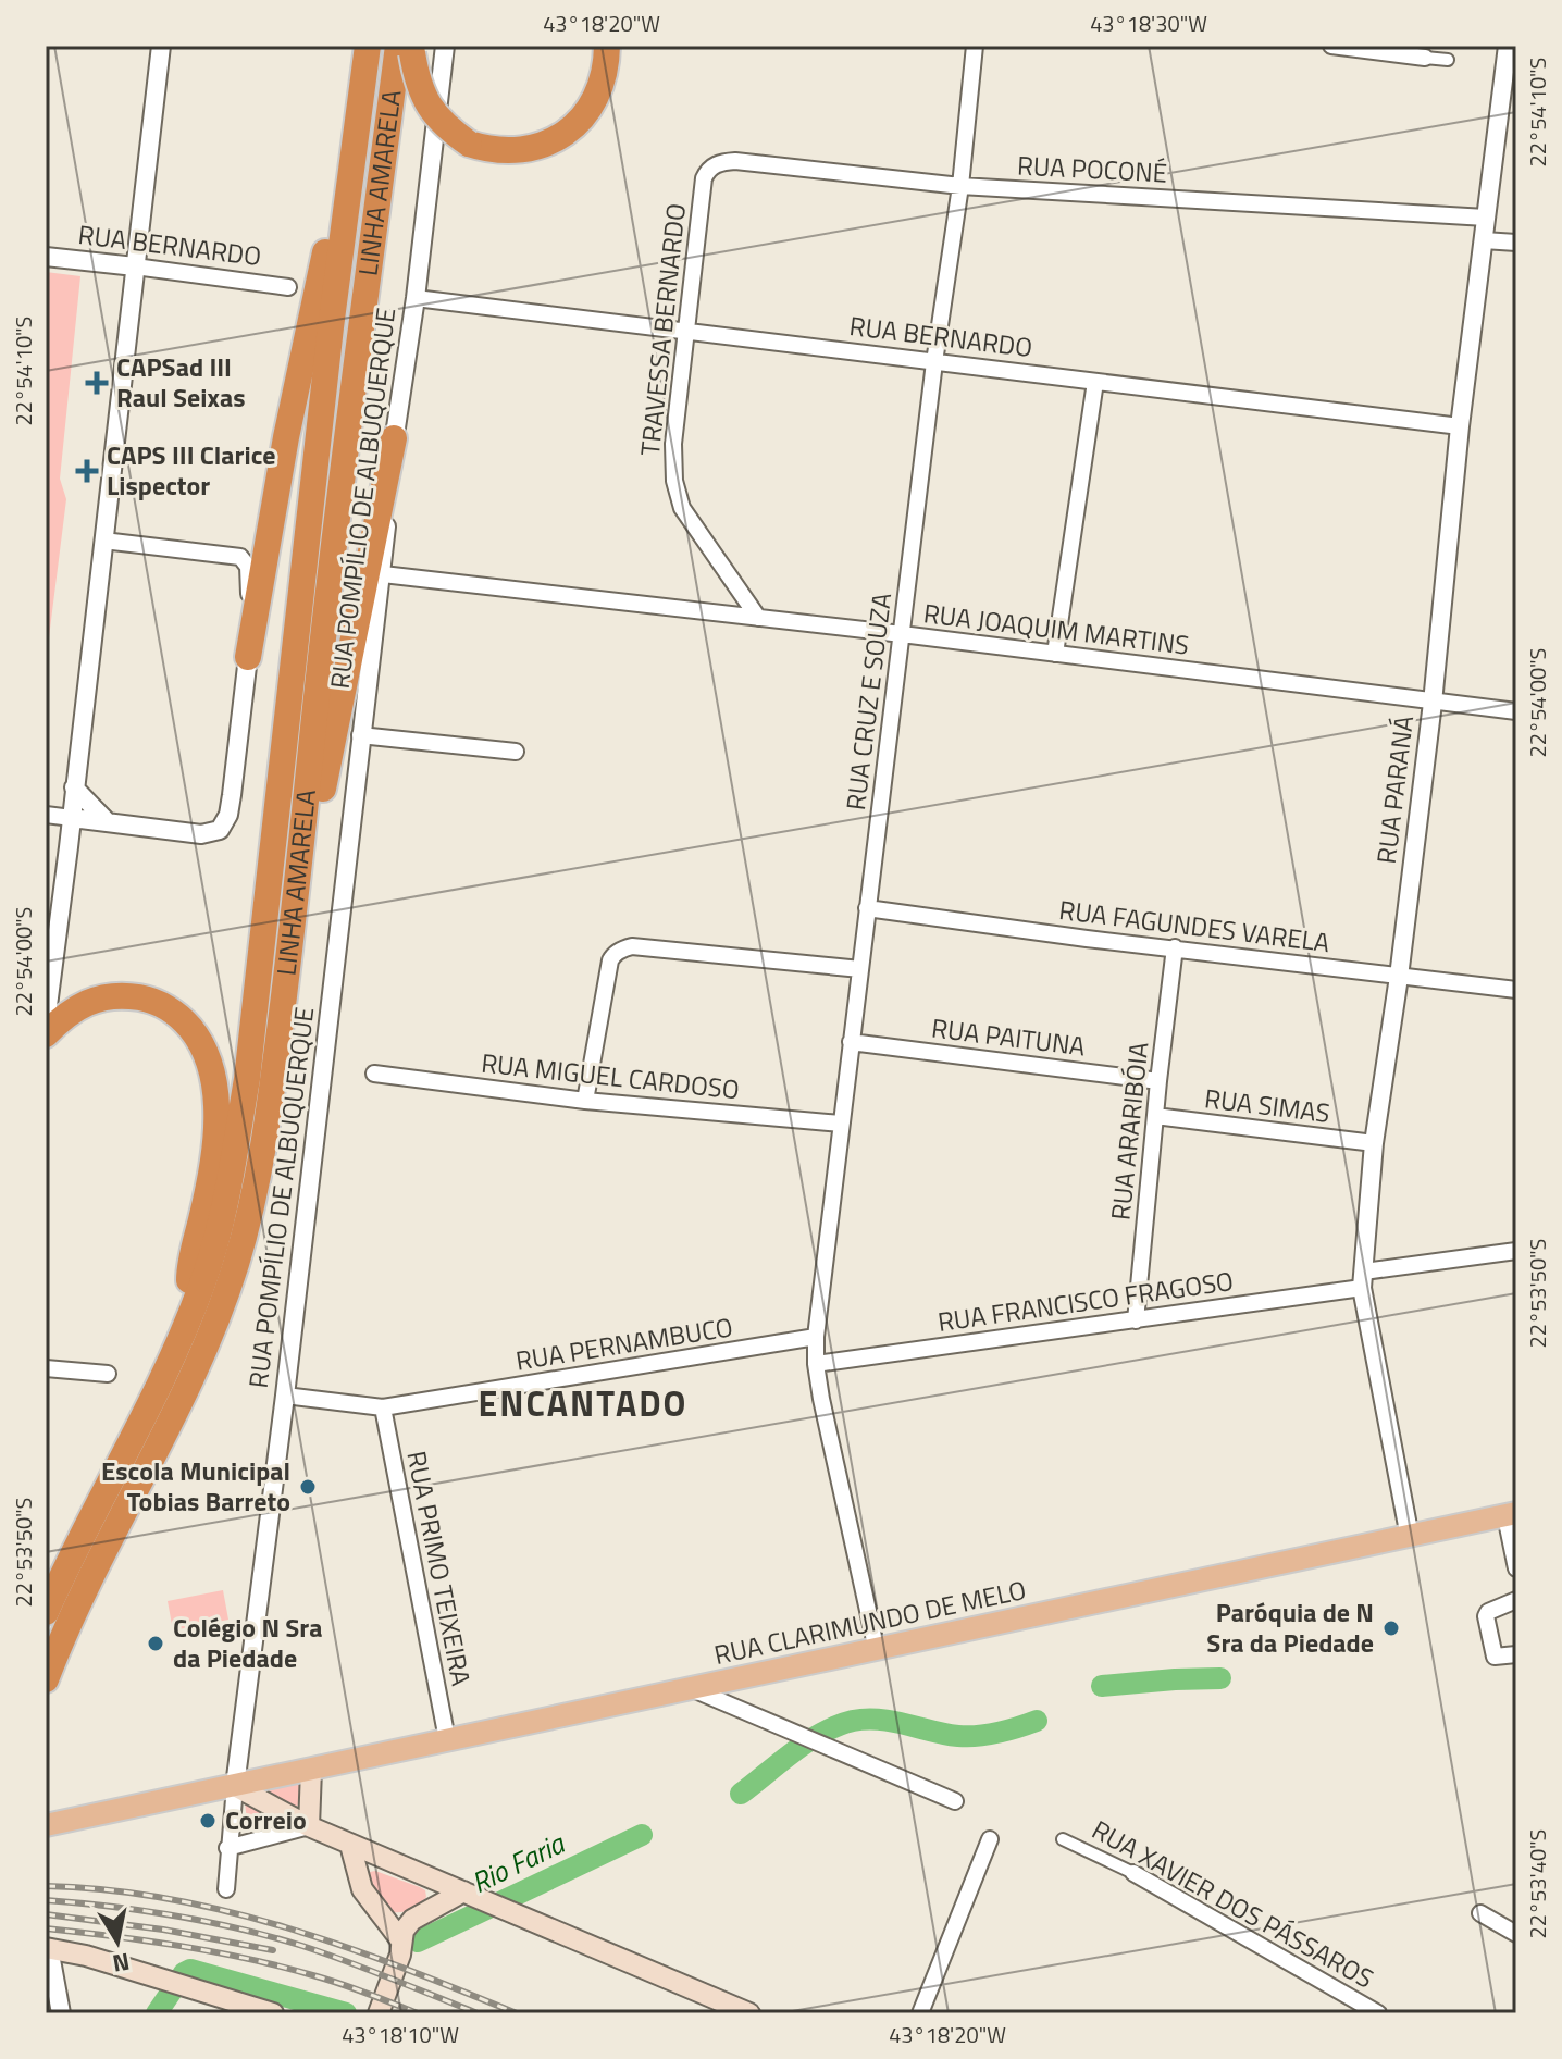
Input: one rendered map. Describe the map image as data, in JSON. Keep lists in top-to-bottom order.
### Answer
{
  "streets": {
    "highway": ["LINHA AMARELA"],
    "main road": ["RUA CLARIMUNDO DE MELO"],
    "street": [
      "RUA POCONÉ",
      "RUA BERNARDO",
      "TRAVESSA BERNARDO",
      "RUA POMPÍLIO DE ALBUQUERQUE",
      "RUA JOAQUIM MARTINS",
      "RUA CRUZ E SOUZA",
      "RUA PARANÁ",
      "RUA FAGUNDES VARELA",
      "RUA PAITUNA",
      "RUA MIGUEL CARDOSO",
      "RUA SIMAS",
      "RUA ARARIBÓIA",
      "RUA FRANCISCO FRAGOSO",
      "RUA PERNAMBUCO",
      "RUA PRIMO TEIXEIRA",
      "RUA XAVIER DOS PÁSSAROS"
    ]
  },
  "crossings": [
    ["RUA POCONÉ", "TRAVESSA BERNARDO"],
    ["RUA POCONÉ", "RUA CRUZ E SOUZA"],
    ["RUA POCONÉ", "RUA PARANÁ"],
    ["RUA BERNARDO", "TRAVESSA BERNARDO"],
    ["RUA BERNARDO", "RUA POMPÍLIO DE ALBUQUERQUE"],
    ["RUA BERNARDO", "RUA CRUZ E SOUZA"],
    ["RUA BERNARDO", "RUA PARANÁ"],
    ["TRAVESSA BERNARDO", "RUA JOAQUIM MARTINS"],
    ["RUA POMPÍLIO DE ALBUQUERQUE", "RUA JOAQUIM MARTINS"],
    ["RUA POMPÍLIO DE ALBUQUERQUE", "RUA PERNAMBUCO"],
    ["RUA POMPÍLIO DE ALBUQUERQUE", "RUA CLARIMUNDO DE MELO"],
    ["RUA JOAQUIM MARTINS", "RUA CRUZ E SOUZA"],
    ["RUA JOAQUIM MARTINS", "RUA PARANÁ"],
    ["RUA CRUZ E SOUZA", "RUA FAGUNDES VARELA"],
    ["RUA CRUZ E SOUZA", "RUA PAITUNA"],
    ["RUA CRUZ E SOUZA", "RUA MIGUEL CARDOSO"],
    ["RUA CRUZ E SOUZA", "RUA FRANCISCO FRAGOSO"],
    ["RUA CRUZ E SOUZA", "RUA PERNAMBUCO"],
    ["RUA CRUZ E SOUZA", "RUA CLARIMUNDO DE MELO"],
    ["RUA PARANÁ", "RUA FAGUNDES VARELA"],
    ["RUA PARANÁ", "RUA SIMAS"],
    ["RUA PARANÁ", "RUA FRANCISCO FRAGOSO"],
    ["RUA PARANÁ", "RUA CLARIMUNDO DE MELO"],
    ["RUA FAGUNDES VARELA", "RUA ARARIBÓIA"],
    ["RUA PAITUNA", "RUA ARARIBÓIA"],
    ["RUA SIMAS", "RUA ARARIBÓIA"],
    ["RUA ARARIBÓIA", "RUA FRANCISCO FRAGOSO"],
    ["RUA PERNAMBUCO", "RUA PRIMO TEIXEIRA"],
    ["RUA PRIMO TEIXEIRA", "RUA CLARIMUNDO DE MELO"]
  ],
  "districts": ["ENCANTADO"],
  "water": ["Rio Faria"],
  "places": {
    "health": ["CAPSad III Raul Seixas", "CAPS III Clarice Lispector"],
    "other": [
      "Escola Municipal Tobias Barreto",
      "Paróquia de N Sra da Piedade",
      "Colégio N Sra da Piedade",
      "Correio"
    ]
  },
  "north": "bottom",
  "coordinates": [
    "43°18'20\"W",
    "43°18'30\"W",
    "22°54'10\"S",
    "22°54'00\"S",
    "22°53'50\"S",
    "22°53'40\"S",
    "43°18'10\"W"
  ]
}
